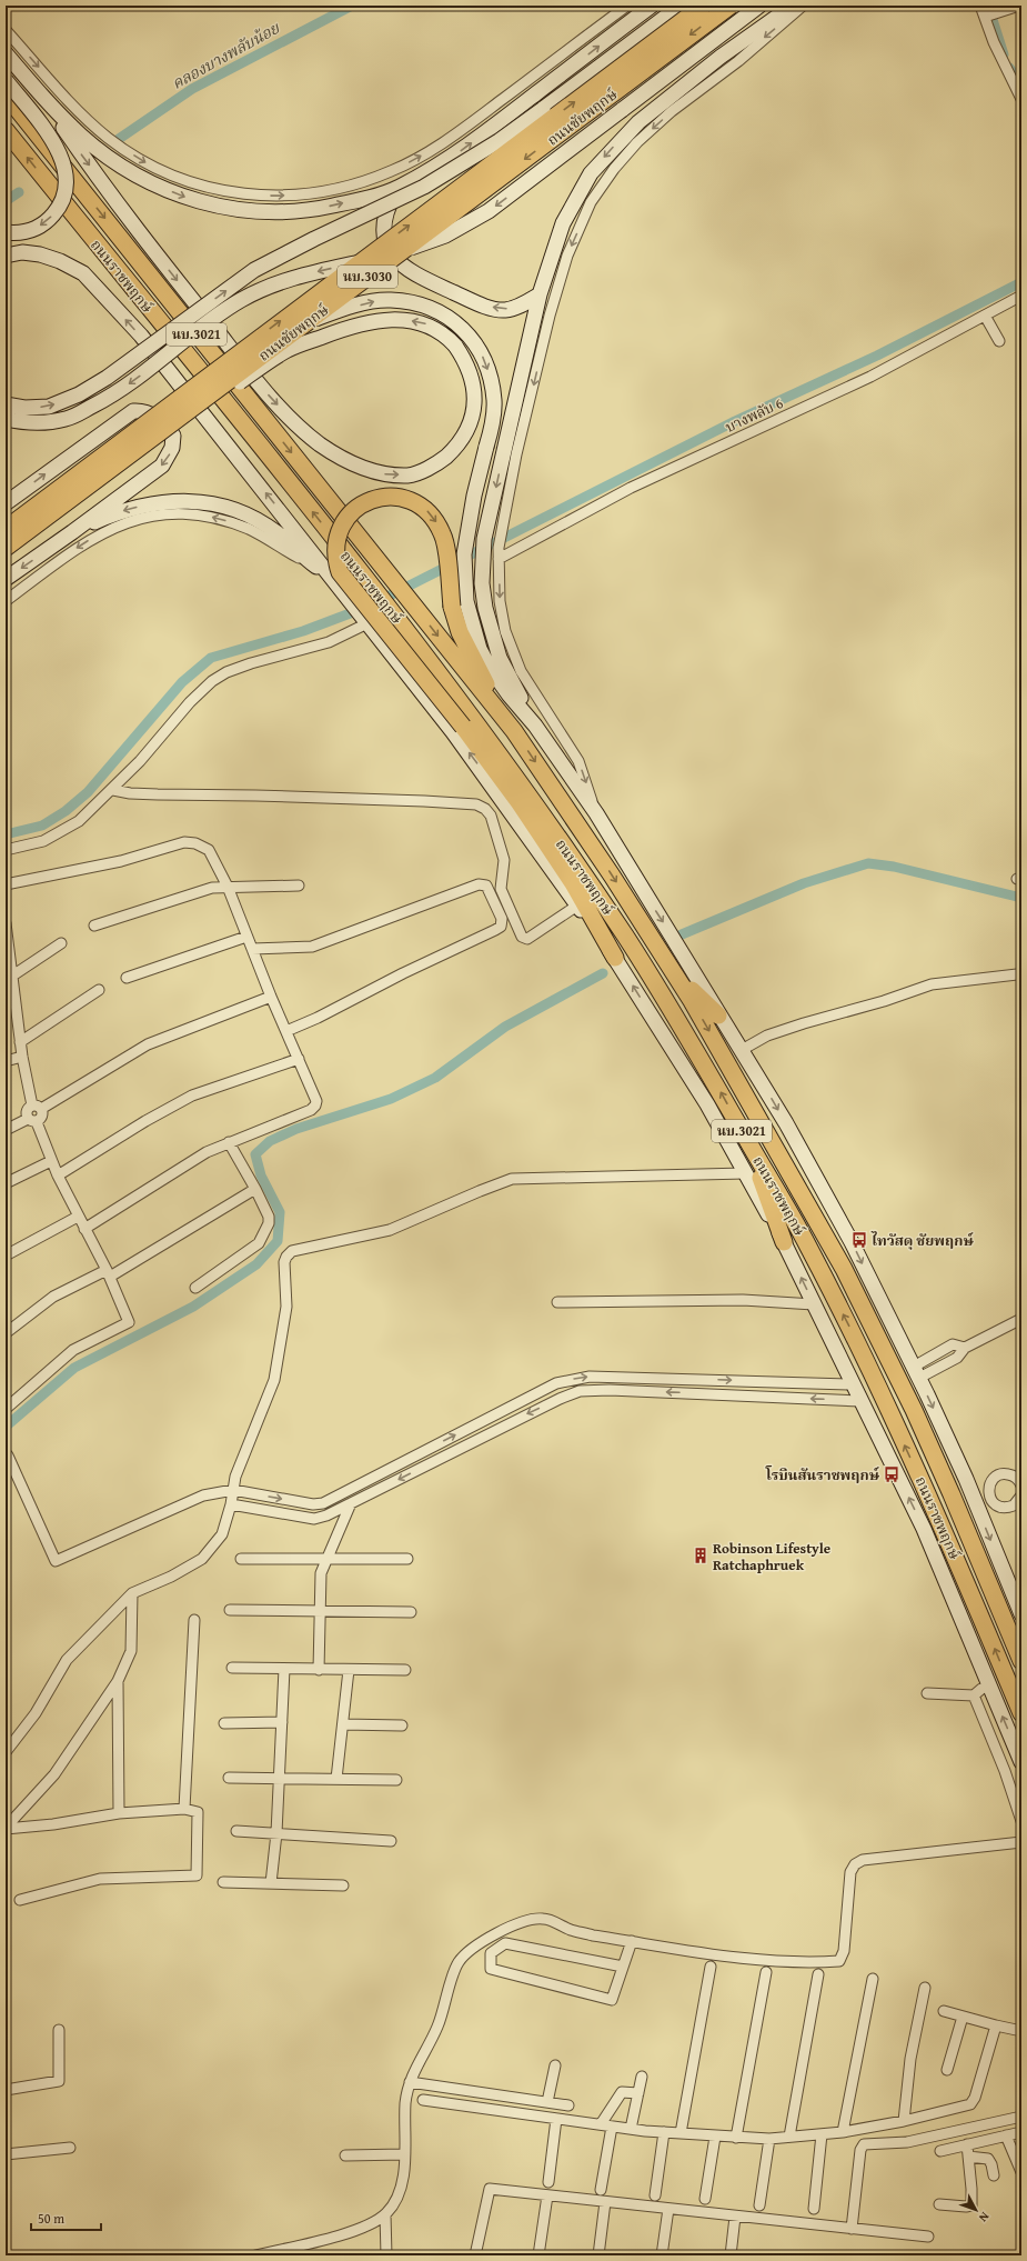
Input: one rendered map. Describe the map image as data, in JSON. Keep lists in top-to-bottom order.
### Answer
{
  "streets": {
    "main road": [
      "ถนนชัยพฤกษ์",
      "ถนนราชพฤกษ์",
      "นบ.3030",
      "นบ.3021"
    ],
    "street": ["บางพลับ 6"]
  },
  "crossings": [
    ["ถนนราชพฤกษ์", "นบ.3021"]
  ],
  "water": ["คลองบางพลับน้อย"],
  "places": {
    "bus stop": ["ไทวัสดุ ชัยพฤกษ์", "โรบินสันราชพฤกษ์"],
    "building": ["Robinson Lifestyle Ratchaphruek"]
  },
  "scale_bar": "50 m",
  "north": "bottom right"
}
